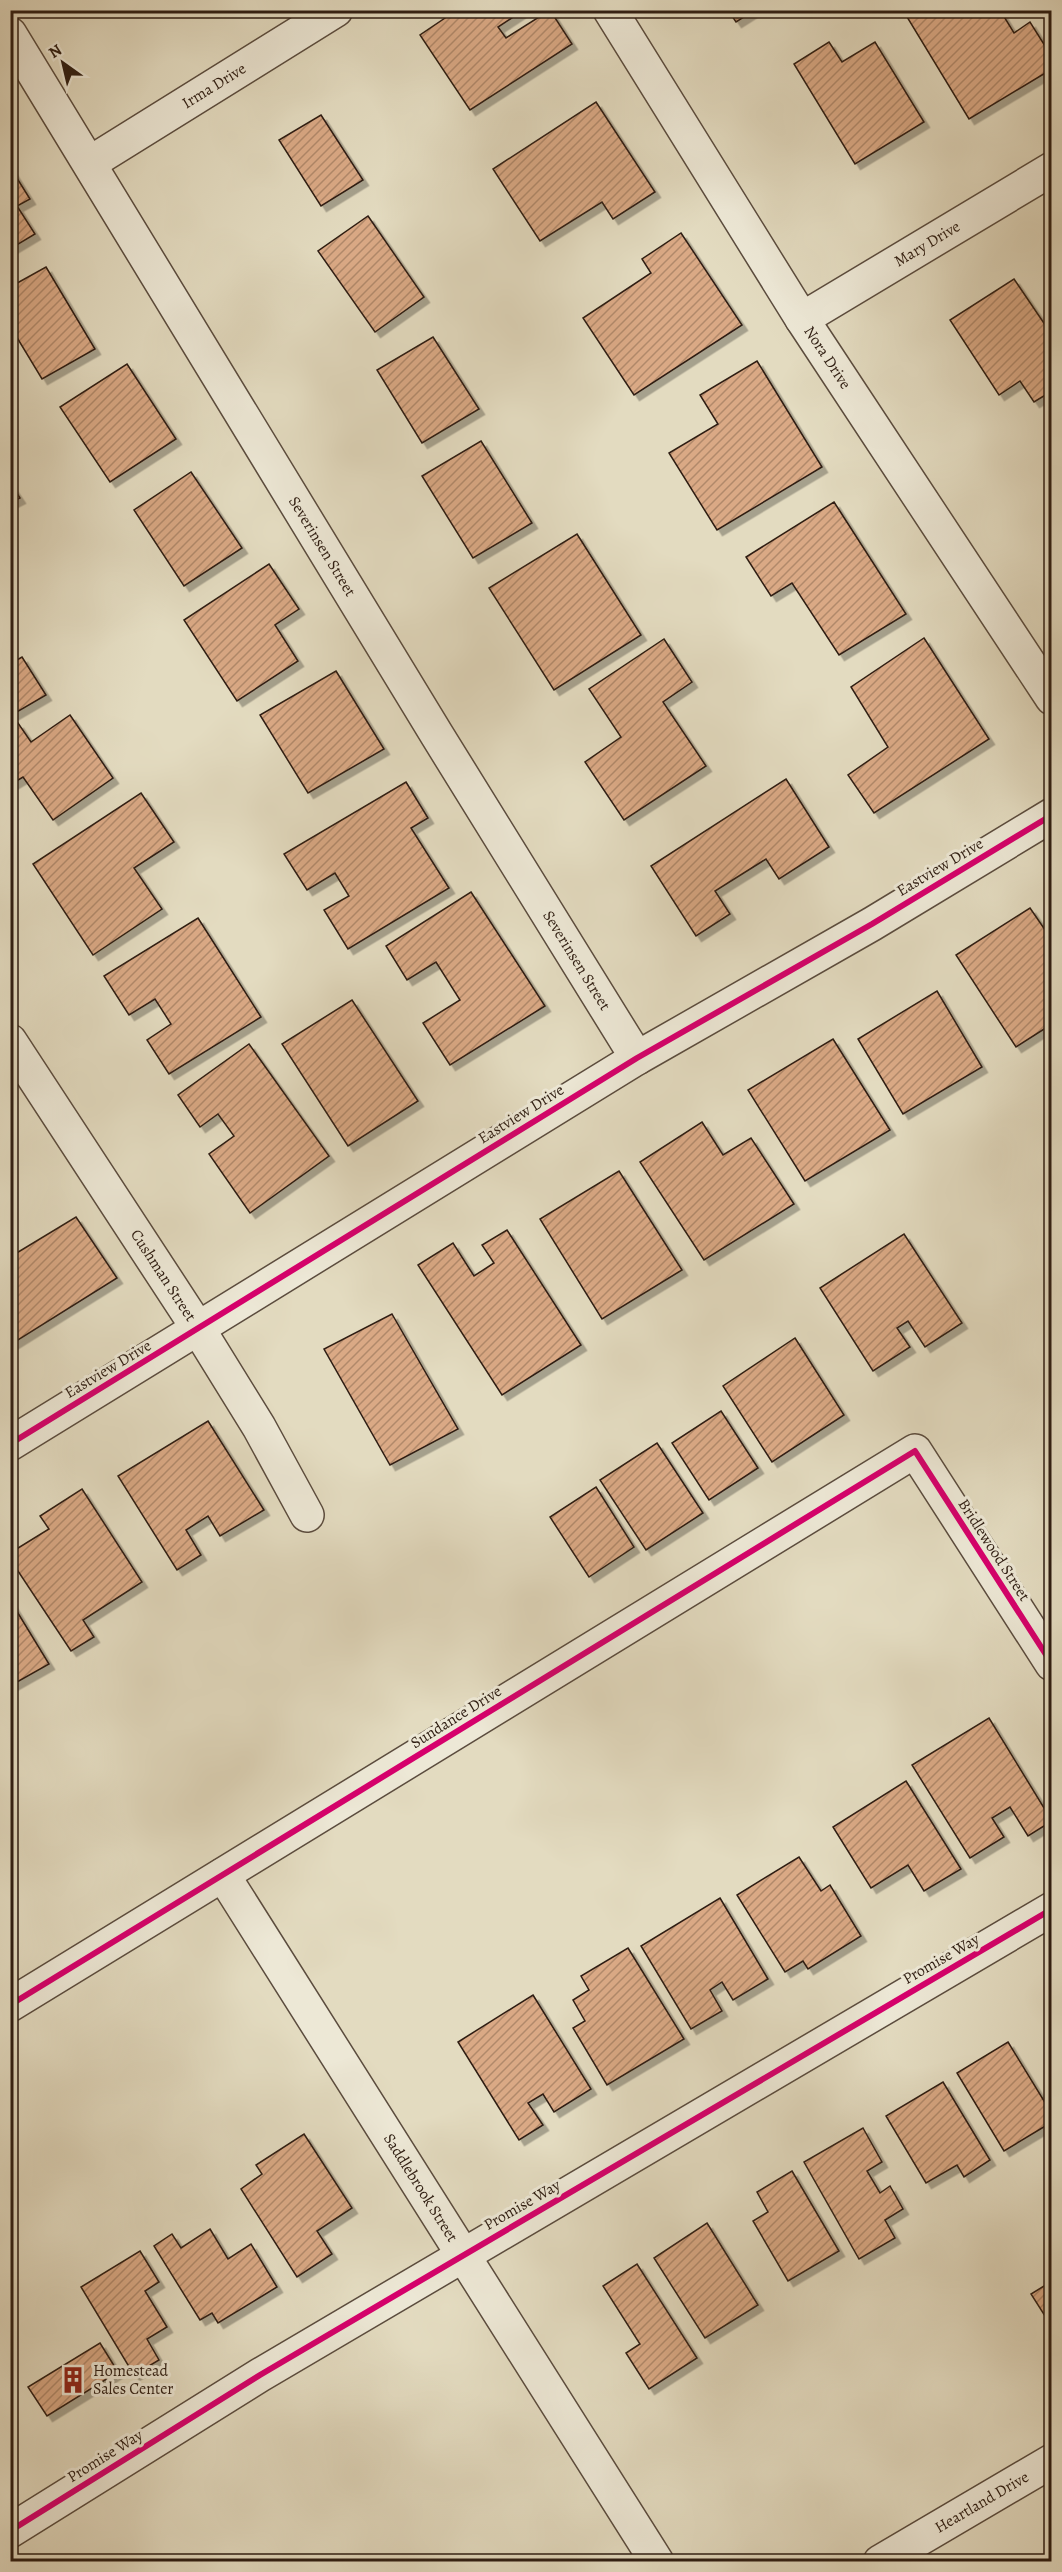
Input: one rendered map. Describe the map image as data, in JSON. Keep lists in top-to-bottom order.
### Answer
{
  "streets": {
    "street": [
      "Irma Drive",
      "Mary Drive",
      "Nora Drive",
      "Severinsen Street",
      "Eastview Drive",
      "Cushman Street",
      "Bridlewood Street",
      "Sundance Drive",
      "Promise Way",
      "Saddlebrook Street",
      "Heartland Drive"
    ]
  },
  "crossings": [
    ["Irma Drive", "Severinsen Street"],
    ["Mary Drive", "Nora Drive"],
    ["Severinsen Street", "Eastview Drive"],
    ["Eastview Drive", "Cushman Street"],
    ["Bridlewood Street", "Sundance Drive"],
    ["Sundance Drive", "Saddlebrook Street"],
    ["Promise Way", "Saddlebrook Street"]
  ],
  "places": {
    "building": ["Homestead Sales Center"]
  },
  "north": "top left"
}
